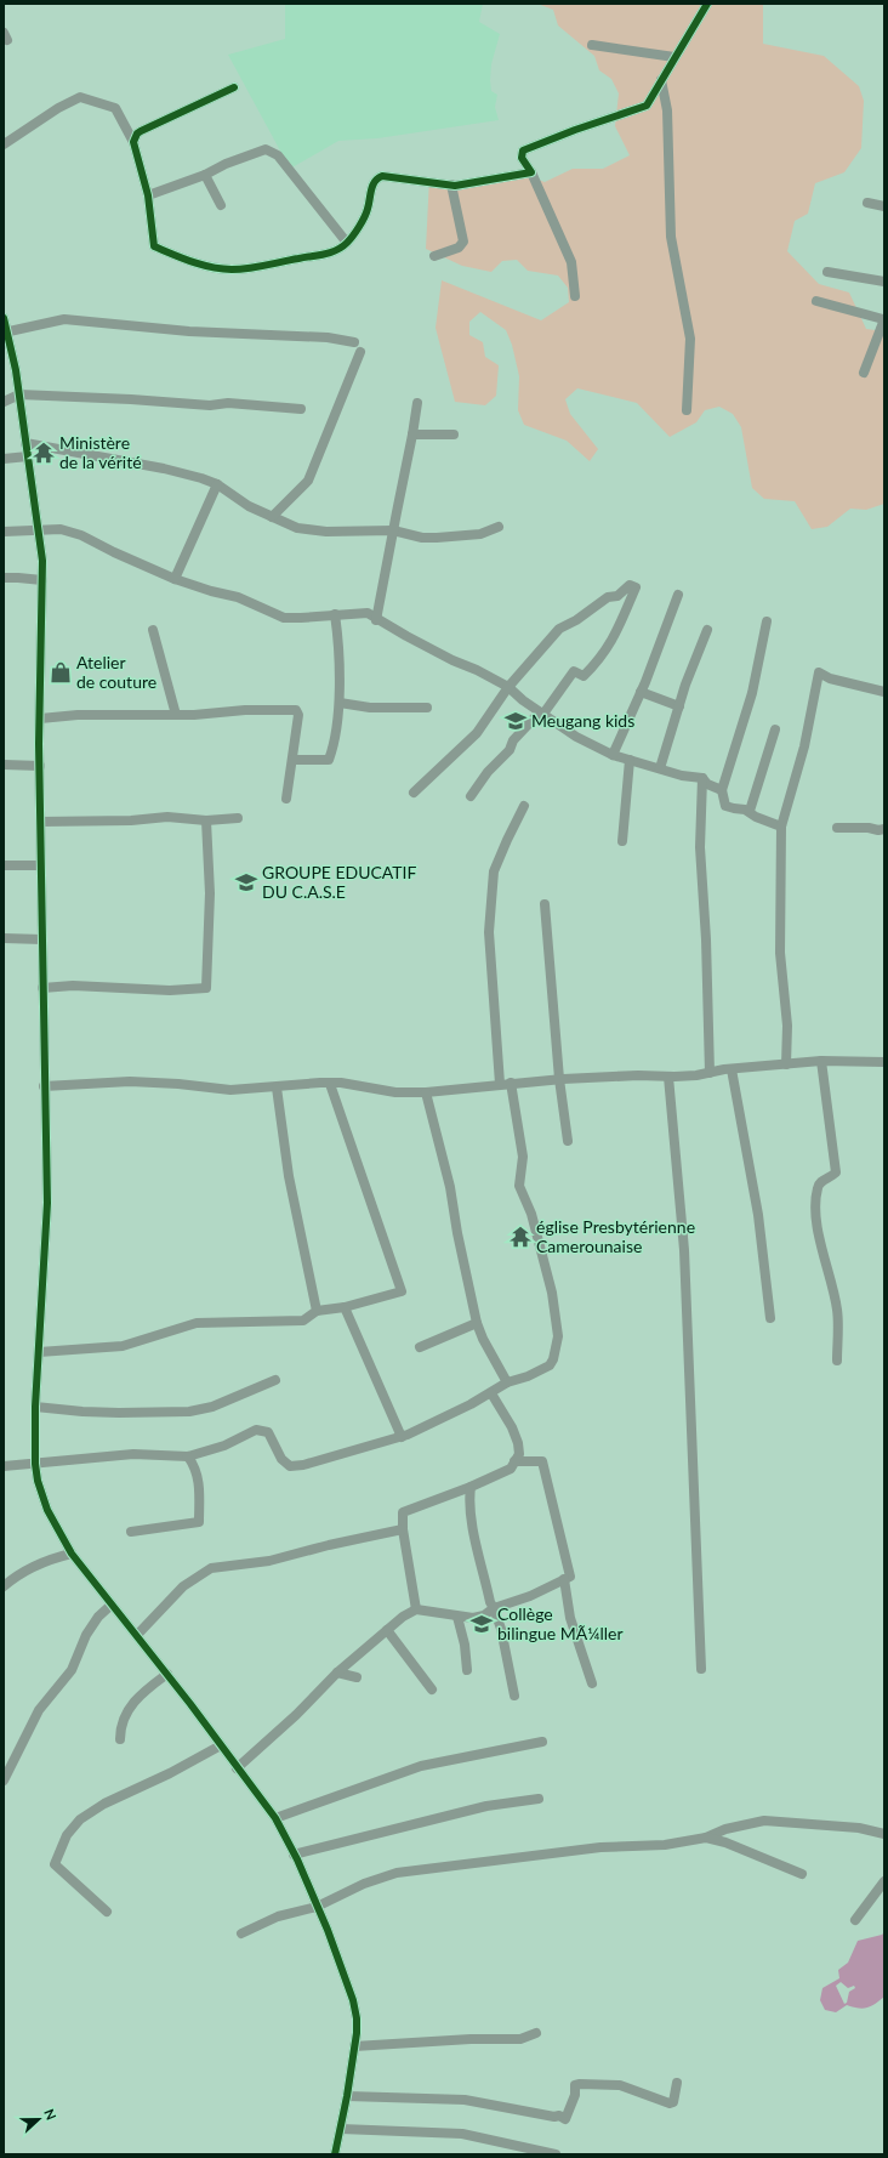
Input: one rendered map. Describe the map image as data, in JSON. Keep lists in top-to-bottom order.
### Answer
{
  "places": {
    "temple": ["Ministère de la vérité", "église Presbytérienne Camerounaise"],
    "shop": ["Atelier de couture"],
    "school or university": ["Meugang kids", "GROUPE EDUCATIF DU C.A.S.E", "Collège bilingue MÃ¼ller"]
  },
  "north": "right"
}
